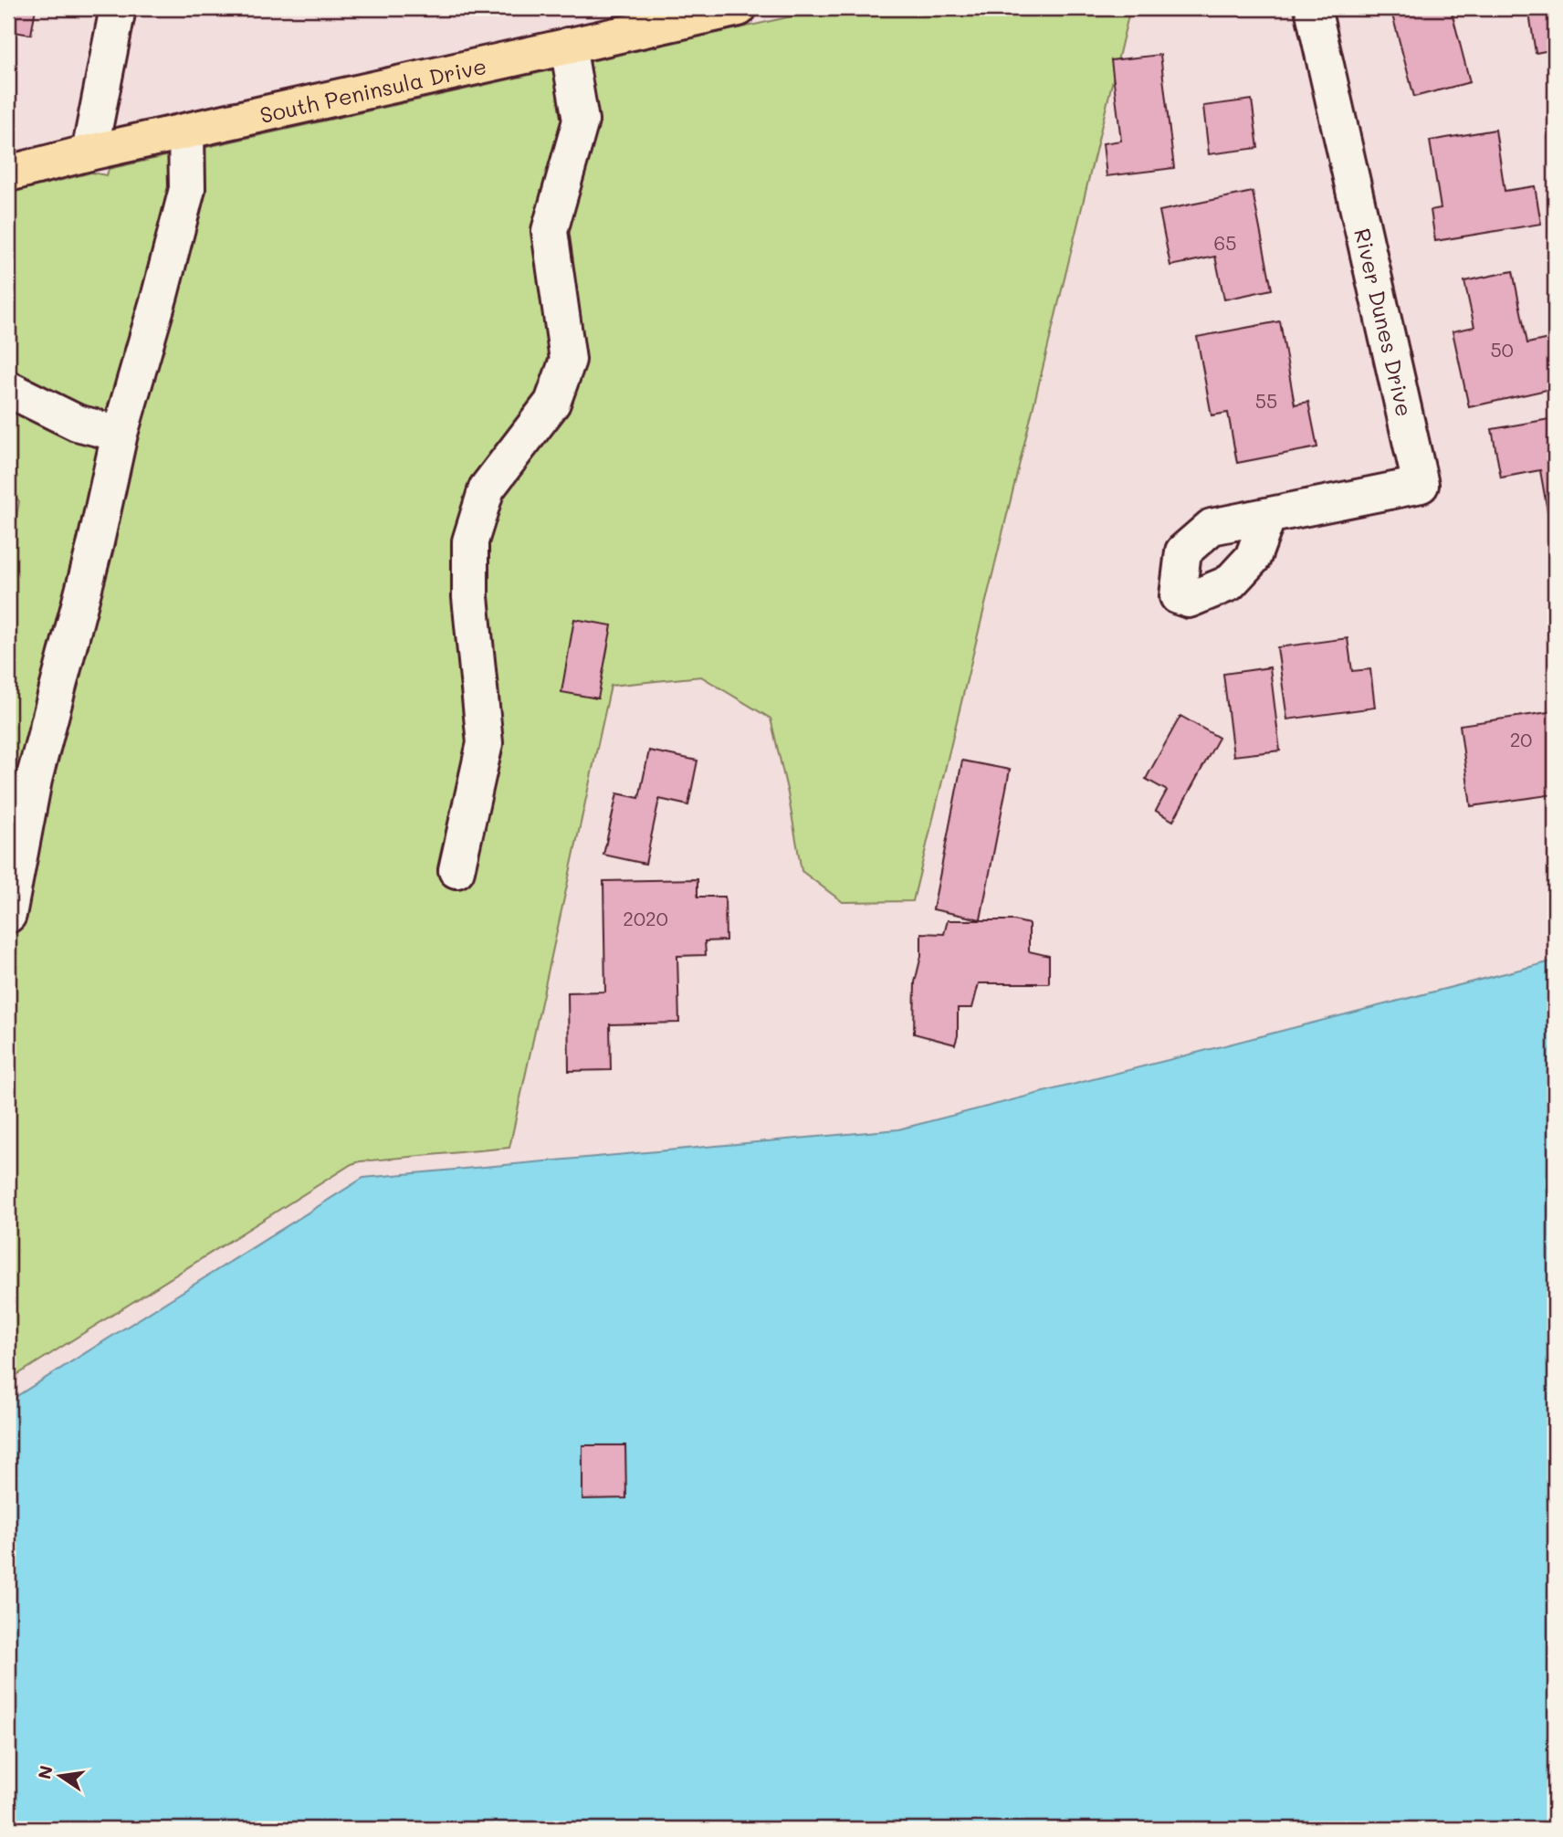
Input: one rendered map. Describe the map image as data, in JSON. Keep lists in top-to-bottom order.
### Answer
{
  "streets": {
    "main road": ["South Peninsula Drive"],
    "street": ["River Dunes Drive"]
  },
  "house_numbers": [
    "65",
    "50",
    "55",
    "20",
    "2020"
  ],
  "north": "left"
}
